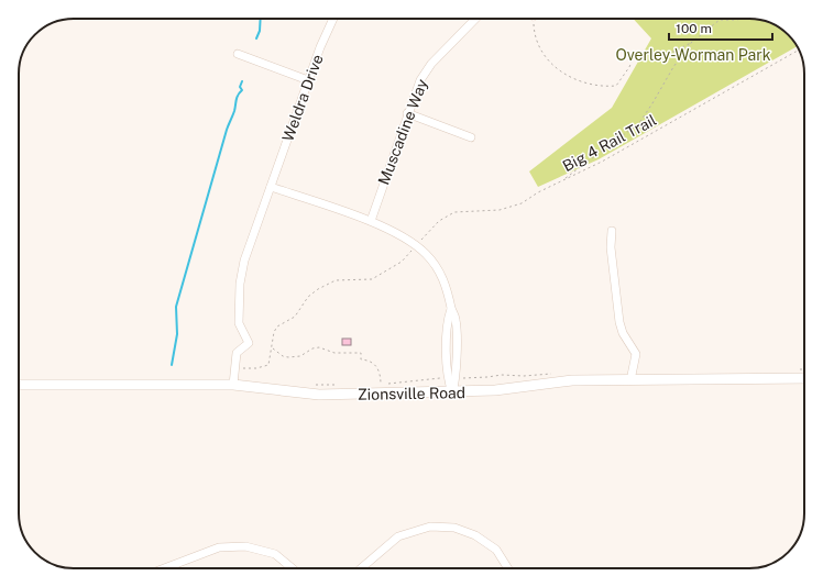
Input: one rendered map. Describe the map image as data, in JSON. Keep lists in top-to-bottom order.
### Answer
{
  "streets": {
    "main road": ["Zionsville Road"],
    "street": ["Weldra Drive", "Muscadine Way"],
    "path": ["Big 4 Rail Trail"]
  },
  "parks": ["Overley-Worman Park"],
  "scale_bar": "100 m"
}
